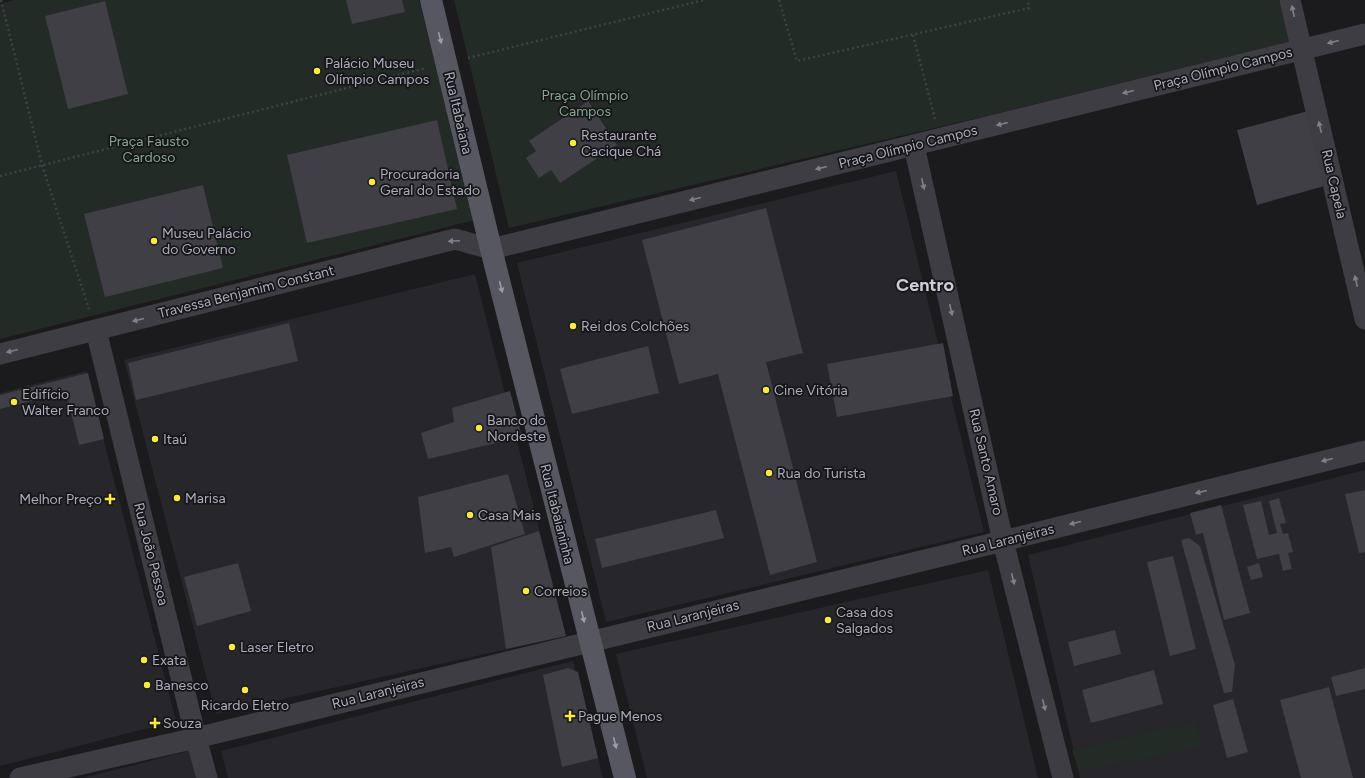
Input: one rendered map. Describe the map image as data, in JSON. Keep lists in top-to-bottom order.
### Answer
{
  "streets": {
    "main road": ["Rua Itabaiana", "Rua Itabaianinha"],
    "street": [
      "Praça Olímpio Campos",
      "Rua Capela",
      "Travessa Benjamim Constant",
      "Rua Santo Amaro",
      "Rua Laranjeiras",
      "Rua João Pessoa"
    ]
  },
  "crossings": [
    ["Praça Olímpio Campos", "Rua Itabaiana"],
    ["Praça Olímpio Campos", "Rua Capela"],
    ["Praça Olímpio Campos", "Travessa Benjamim Constant"],
    ["Praça Olímpio Campos", "Rua Santo Amaro"],
    ["Praça Olímpio Campos", "Rua Itabaianinha"],
    ["Rua Itabaiana", "Travessa Benjamim Constant"],
    ["Rua Itabaiana", "Rua Itabaianinha"],
    ["Travessa Benjamim Constant", "Rua Itabaianinha"],
    ["Travessa Benjamim Constant", "Rua João Pessoa"],
    ["Rua Santo Amaro", "Rua Laranjeiras"],
    ["Rua Itabaianinha", "Rua Laranjeiras"],
    ["Rua Laranjeiras", "Rua João Pessoa"]
  ],
  "one_way": [
    "Praça Olímpio Campos",
    "Rua Capela",
    "Travessa Benjamim Constant",
    "Rua Santo Amaro",
    "Rua Itabaianinha"
  ],
  "districts": ["Centro"],
  "parks": ["Praça Olímpio Campos", "Praça Fausto Cardoso"],
  "places": {
    "other": [
      "Palácio Museu Olímpio Campos",
      "Restaurante Cacique Chá",
      "Procuradoria Geral do Estado",
      "Museu Palácio do Governo",
      "Rei dos Colchões",
      "Cine Vitória",
      "Edifício Walter Franco",
      "Banco do Nordeste",
      "Itaú",
      "Rua do Turista",
      "Marisa",
      "Casa Mais",
      "Correios",
      "Casa dos Salgados",
      "Laser Eletro",
      "Exata",
      "Banesco",
      "Ricardo Eletro"
    ],
    "health": ["Melhor Preço", "Pague Menos", "Souza"]
  }
}
